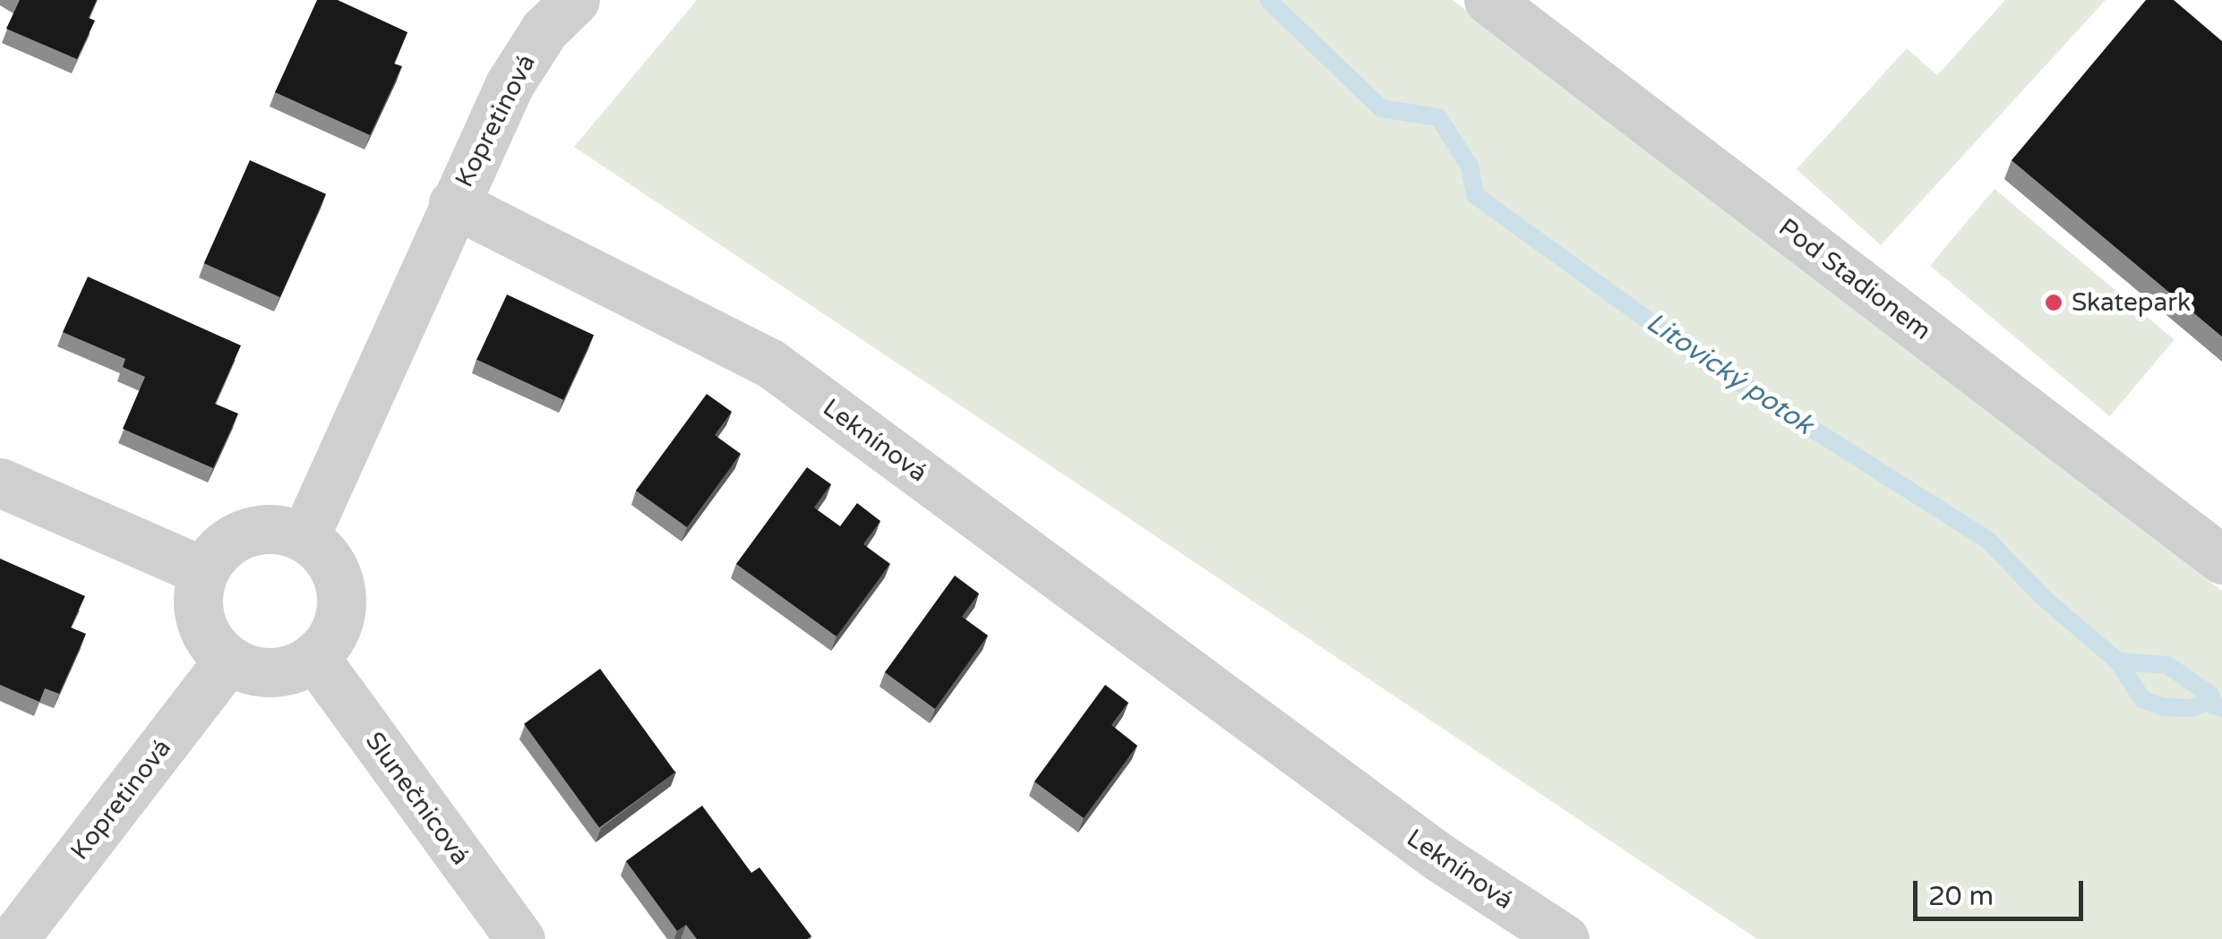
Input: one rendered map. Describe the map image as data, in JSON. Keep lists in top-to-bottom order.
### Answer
{
  "streets": {
    "street": [
      "Kopretinová",
      "Pod Stadionem",
      "Leknínová",
      "Slunečnicová"
    ]
  },
  "crossings": [
    ["Kopretinová", "Leknínová"],
    ["Kopretinová", "Slunečnicová"]
  ],
  "water": ["Litovický potok"],
  "places": ["Skatepark"],
  "scale_bar": "20 m"
}
